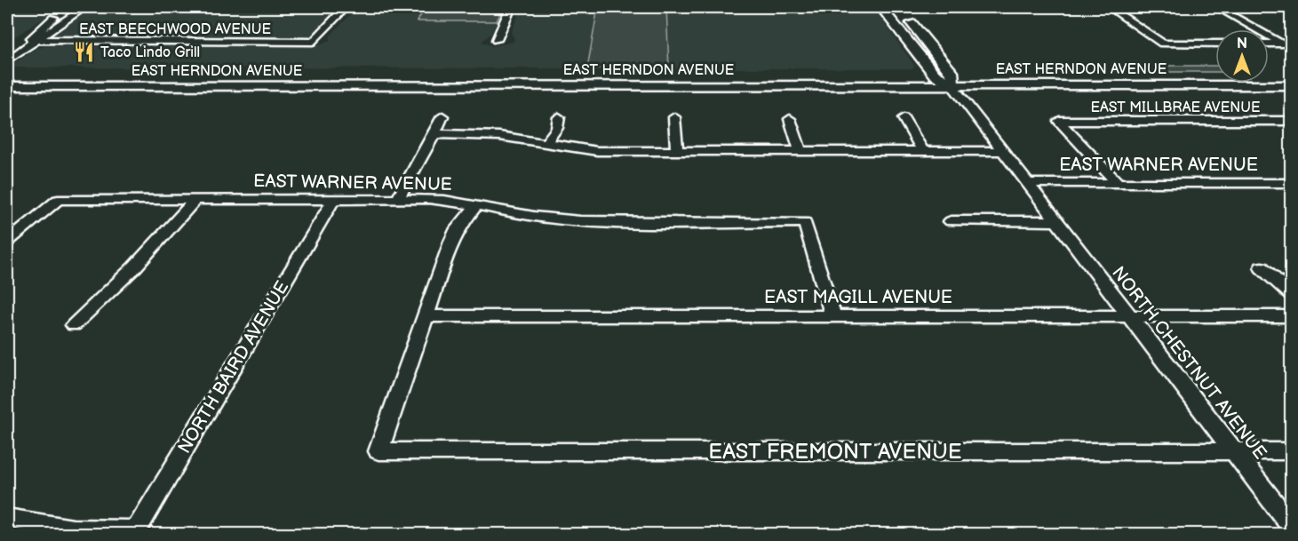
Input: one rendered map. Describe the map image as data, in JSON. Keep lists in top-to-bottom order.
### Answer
{
  "streets": {
    "main road": ["EAST HERNDON AVENUE", "NORTH CHESTNUT AVENUE"],
    "street": [
      "EAST BEECHWOOD AVENUE",
      "EAST MILLBRAE AVENUE",
      "EAST WARNER AVENUE",
      "EAST MAGILL AVENUE",
      "NORTH BAIRD AVENUE",
      "EAST FREMONT AVENUE"
    ]
  },
  "crossings": [
    ["EAST HERNDON AVENUE", "NORTH CHESTNUT AVENUE"],
    ["EAST MILLBRAE AVENUE", "EAST WARNER AVENUE"],
    ["EAST WARNER AVENUE", "EAST MAGILL AVENUE"],
    ["EAST WARNER AVENUE", "NORTH CHESTNUT AVENUE"],
    ["EAST WARNER AVENUE", "NORTH BAIRD AVENUE"],
    ["EAST MAGILL AVENUE", "NORTH CHESTNUT AVENUE"],
    ["EAST MAGILL AVENUE", "EAST FREMONT AVENUE"],
    ["NORTH CHESTNUT AVENUE", "EAST FREMONT AVENUE"]
  ],
  "places": {
    "restaurant": ["Taco Lindo Grill"]
  },
  "north": "top"
}
